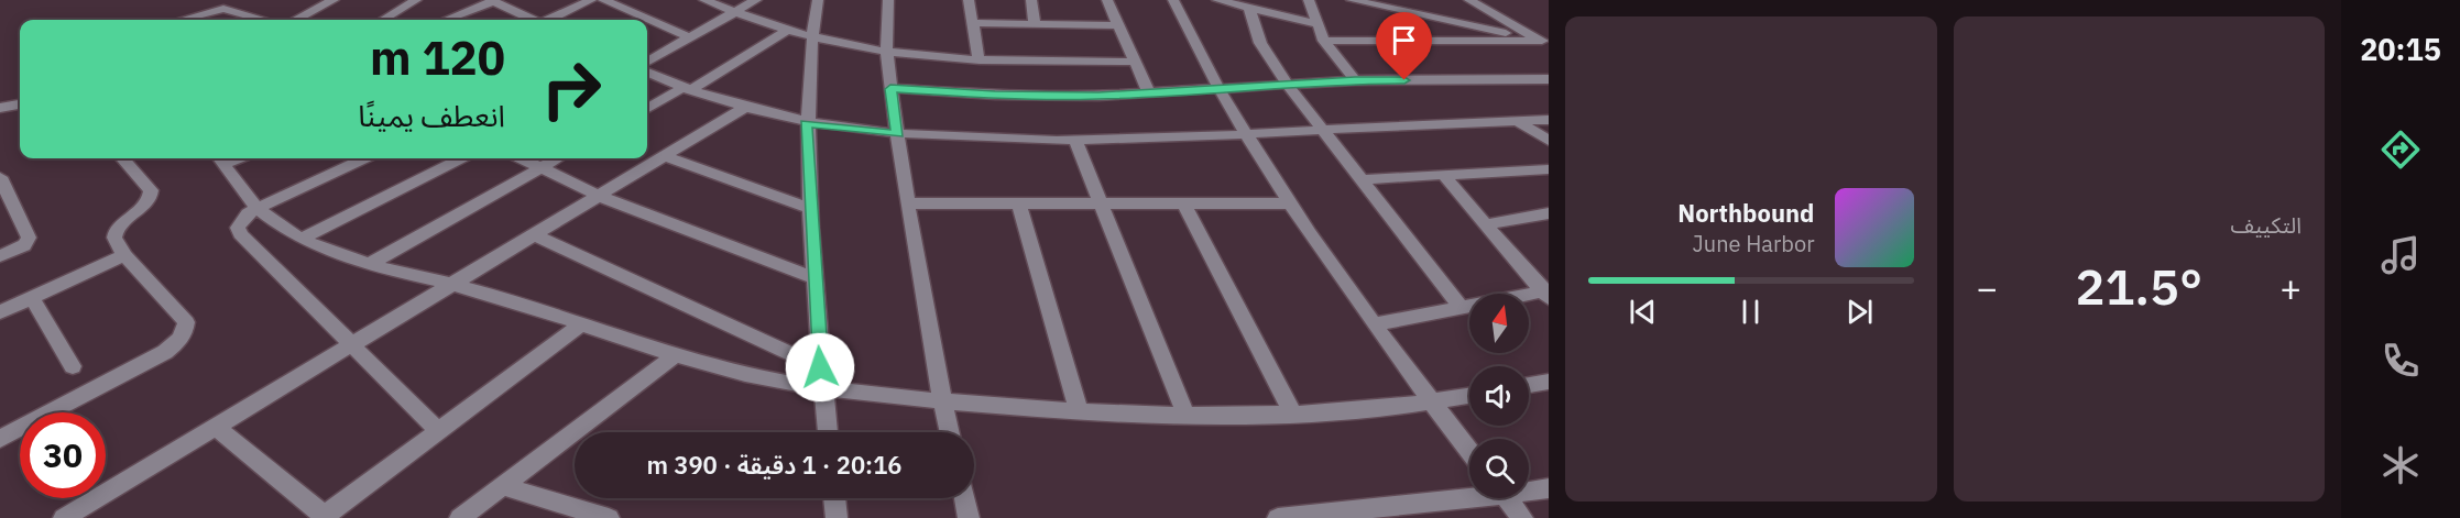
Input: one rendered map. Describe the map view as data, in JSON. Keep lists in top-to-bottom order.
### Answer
{
  "north": "top",
  "page": {
    "tabs": "20:15",
    "tile": "التكييف",
    "turn": ["120 m", "انعطف يمينًا"],
    "song": ["Northbound", "June Harbor"],
    "heat": ["−", "21.5°", "+"],
    "limit": "30",
    "trip": "20:16 · 1 دقيقة · 390 m"
  }
}
